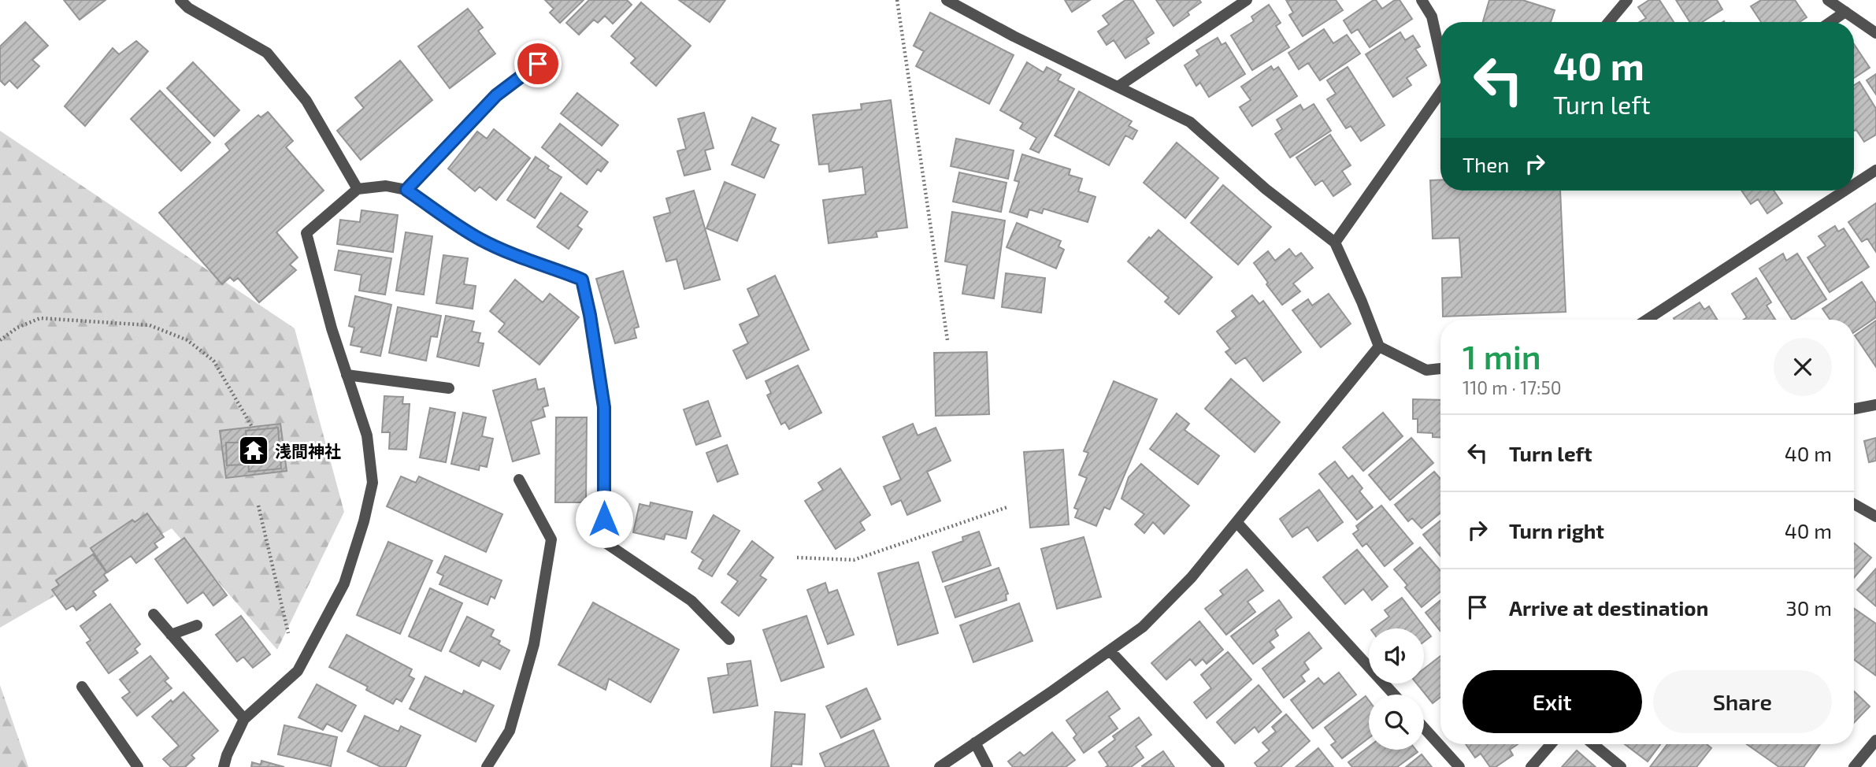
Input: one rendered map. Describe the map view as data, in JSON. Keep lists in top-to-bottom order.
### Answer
{
  "places": {
    "temple": ["浅間神社"]
  },
  "page": {
    "turn": ["40 m", "Turn left"],
    "then": "Then",
    "heading": ["1 min", "110 m · 17:50"],
    "list": [
      {
        "name": "Turn left",
        "value": "40 m"
      },
      {
        "name": "Turn right",
        "value": "40 m"
      },
      {
        "name": "Arrive at destination",
        "value": "30 m"
      }
    ],
    "buttons": ["Exit", "Share"]
  }
}
